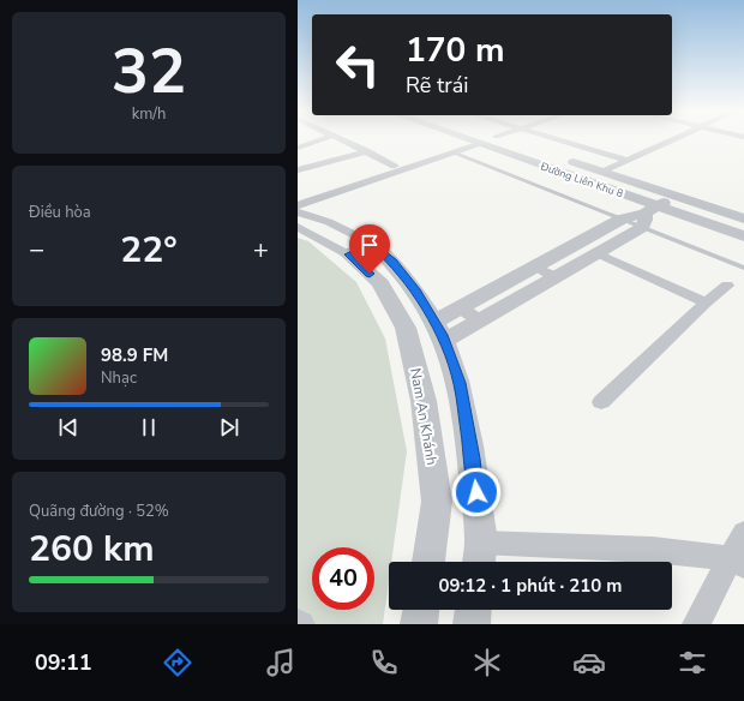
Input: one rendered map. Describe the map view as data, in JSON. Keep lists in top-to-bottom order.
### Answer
{
  "streets": {
    "street": ["Đường Liên Khu 8", "Nam An Khánh"]
  },
  "page": {
    "tile": [
      ["32", "km/h"],
      "Điều hòa",
      ["Quãng đường · 52%", "260 km"]
    ],
    "turn": ["170 m", "Rẽ trái"],
    "heat": ["−", "22°", "+"],
    "song": ["98.9 FM", "Nhạc"],
    "limit": "40",
    "trip": "09:12 · 1 phút · 210 m",
    "tabs": "09:11"
  }
}
